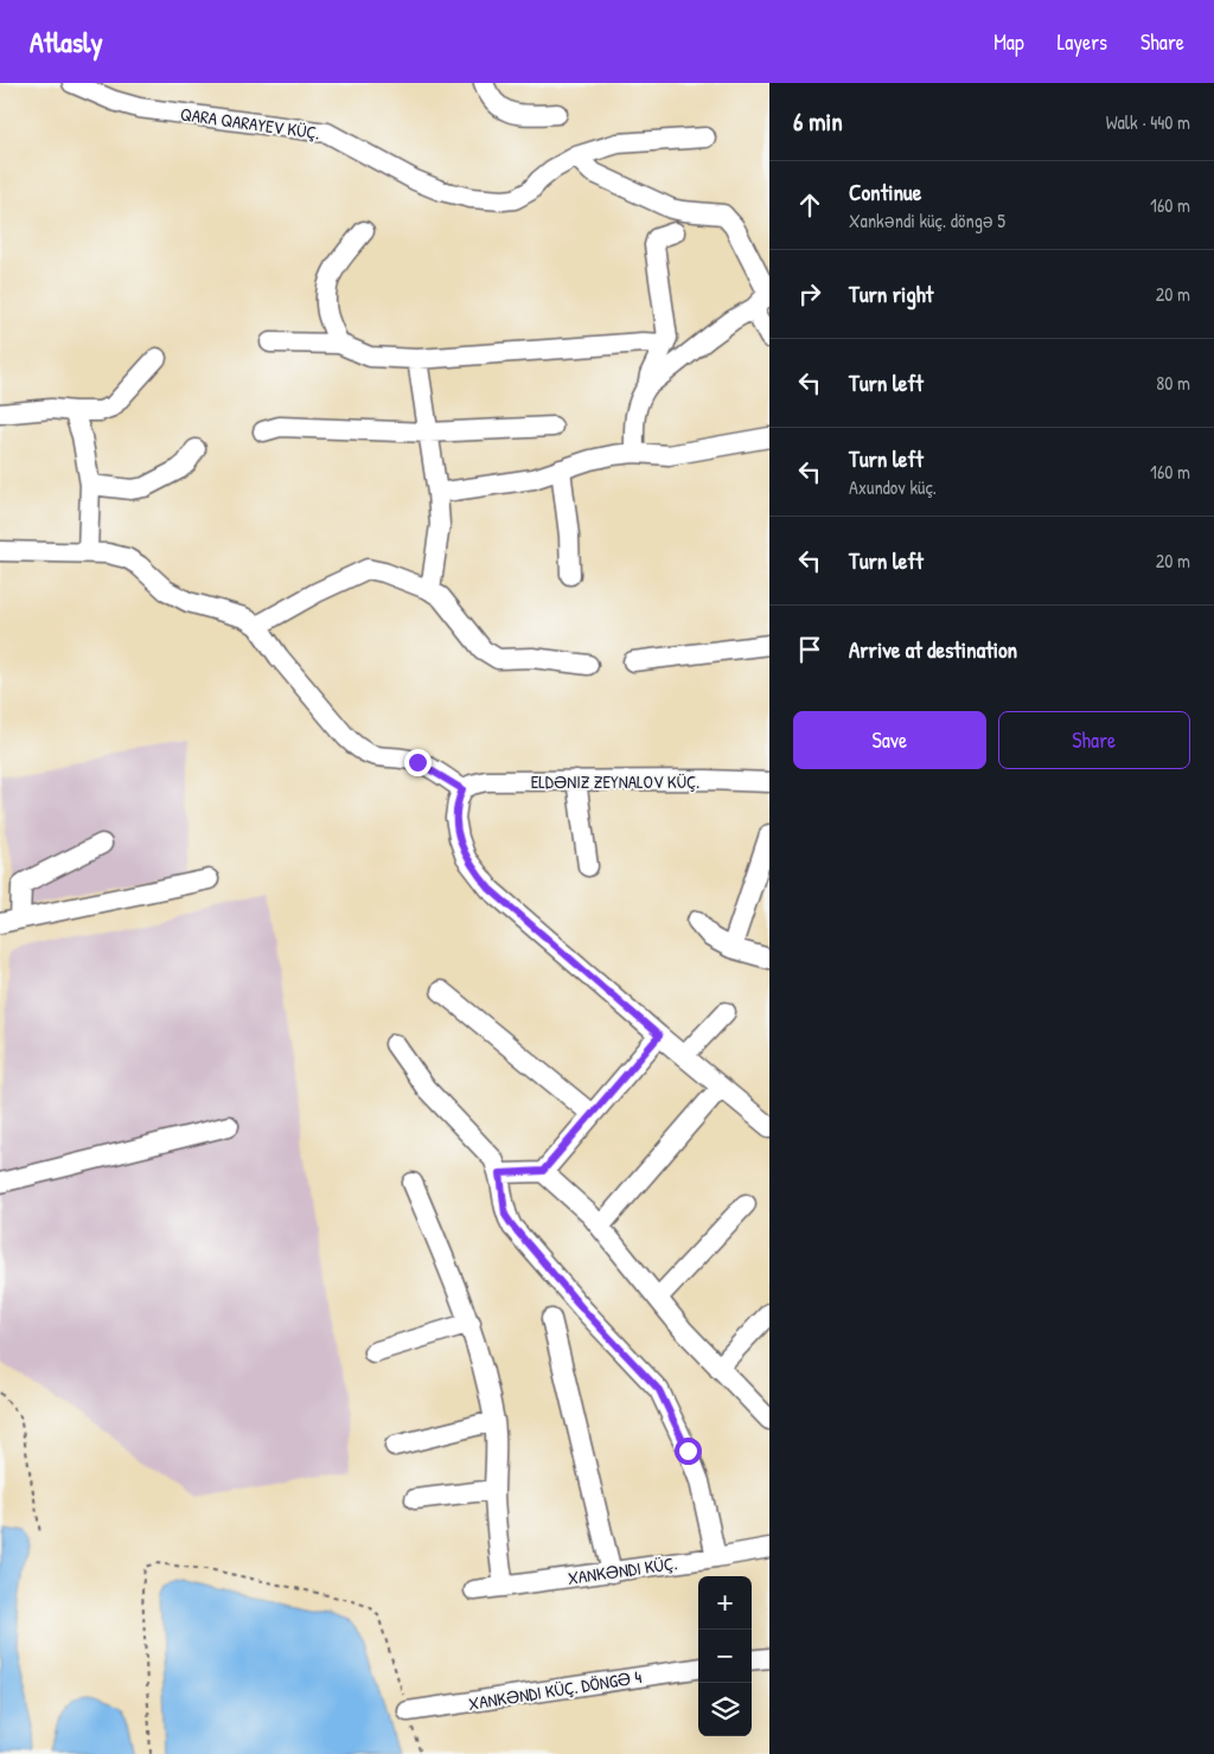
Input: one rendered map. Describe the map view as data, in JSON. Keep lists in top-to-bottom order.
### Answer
{
  "streets": {
    "street": [
      "QARA QARAYEV KÜÇ.",
      "ELDƏNIZ ZEYNALOV KÜÇ.",
      "XANKƏNDI KÜÇ.",
      "XANKƏNDI KÜÇ. DÖNGƏ 4"
    ]
  },
  "page": {
    "header": "Atlasly",
    "nav": ["Map", "Layers", "Share"],
    "heading": ["6 min", "Walk · 440 m"],
    "list": [
      ["Continue", "Xankəndi küç. döngə 5", "160 m"],
      ["Turn right", "20 m"],
      ["Turn left", "80 m"],
      ["Turn left", "Axundov küç.", "160 m"],
      ["Turn left", "20 m"],
      "Arrive at destination"
    ],
    "buttons": ["Save", "Share"],
    "map_buttons": ["+", "−"]
  }
}
